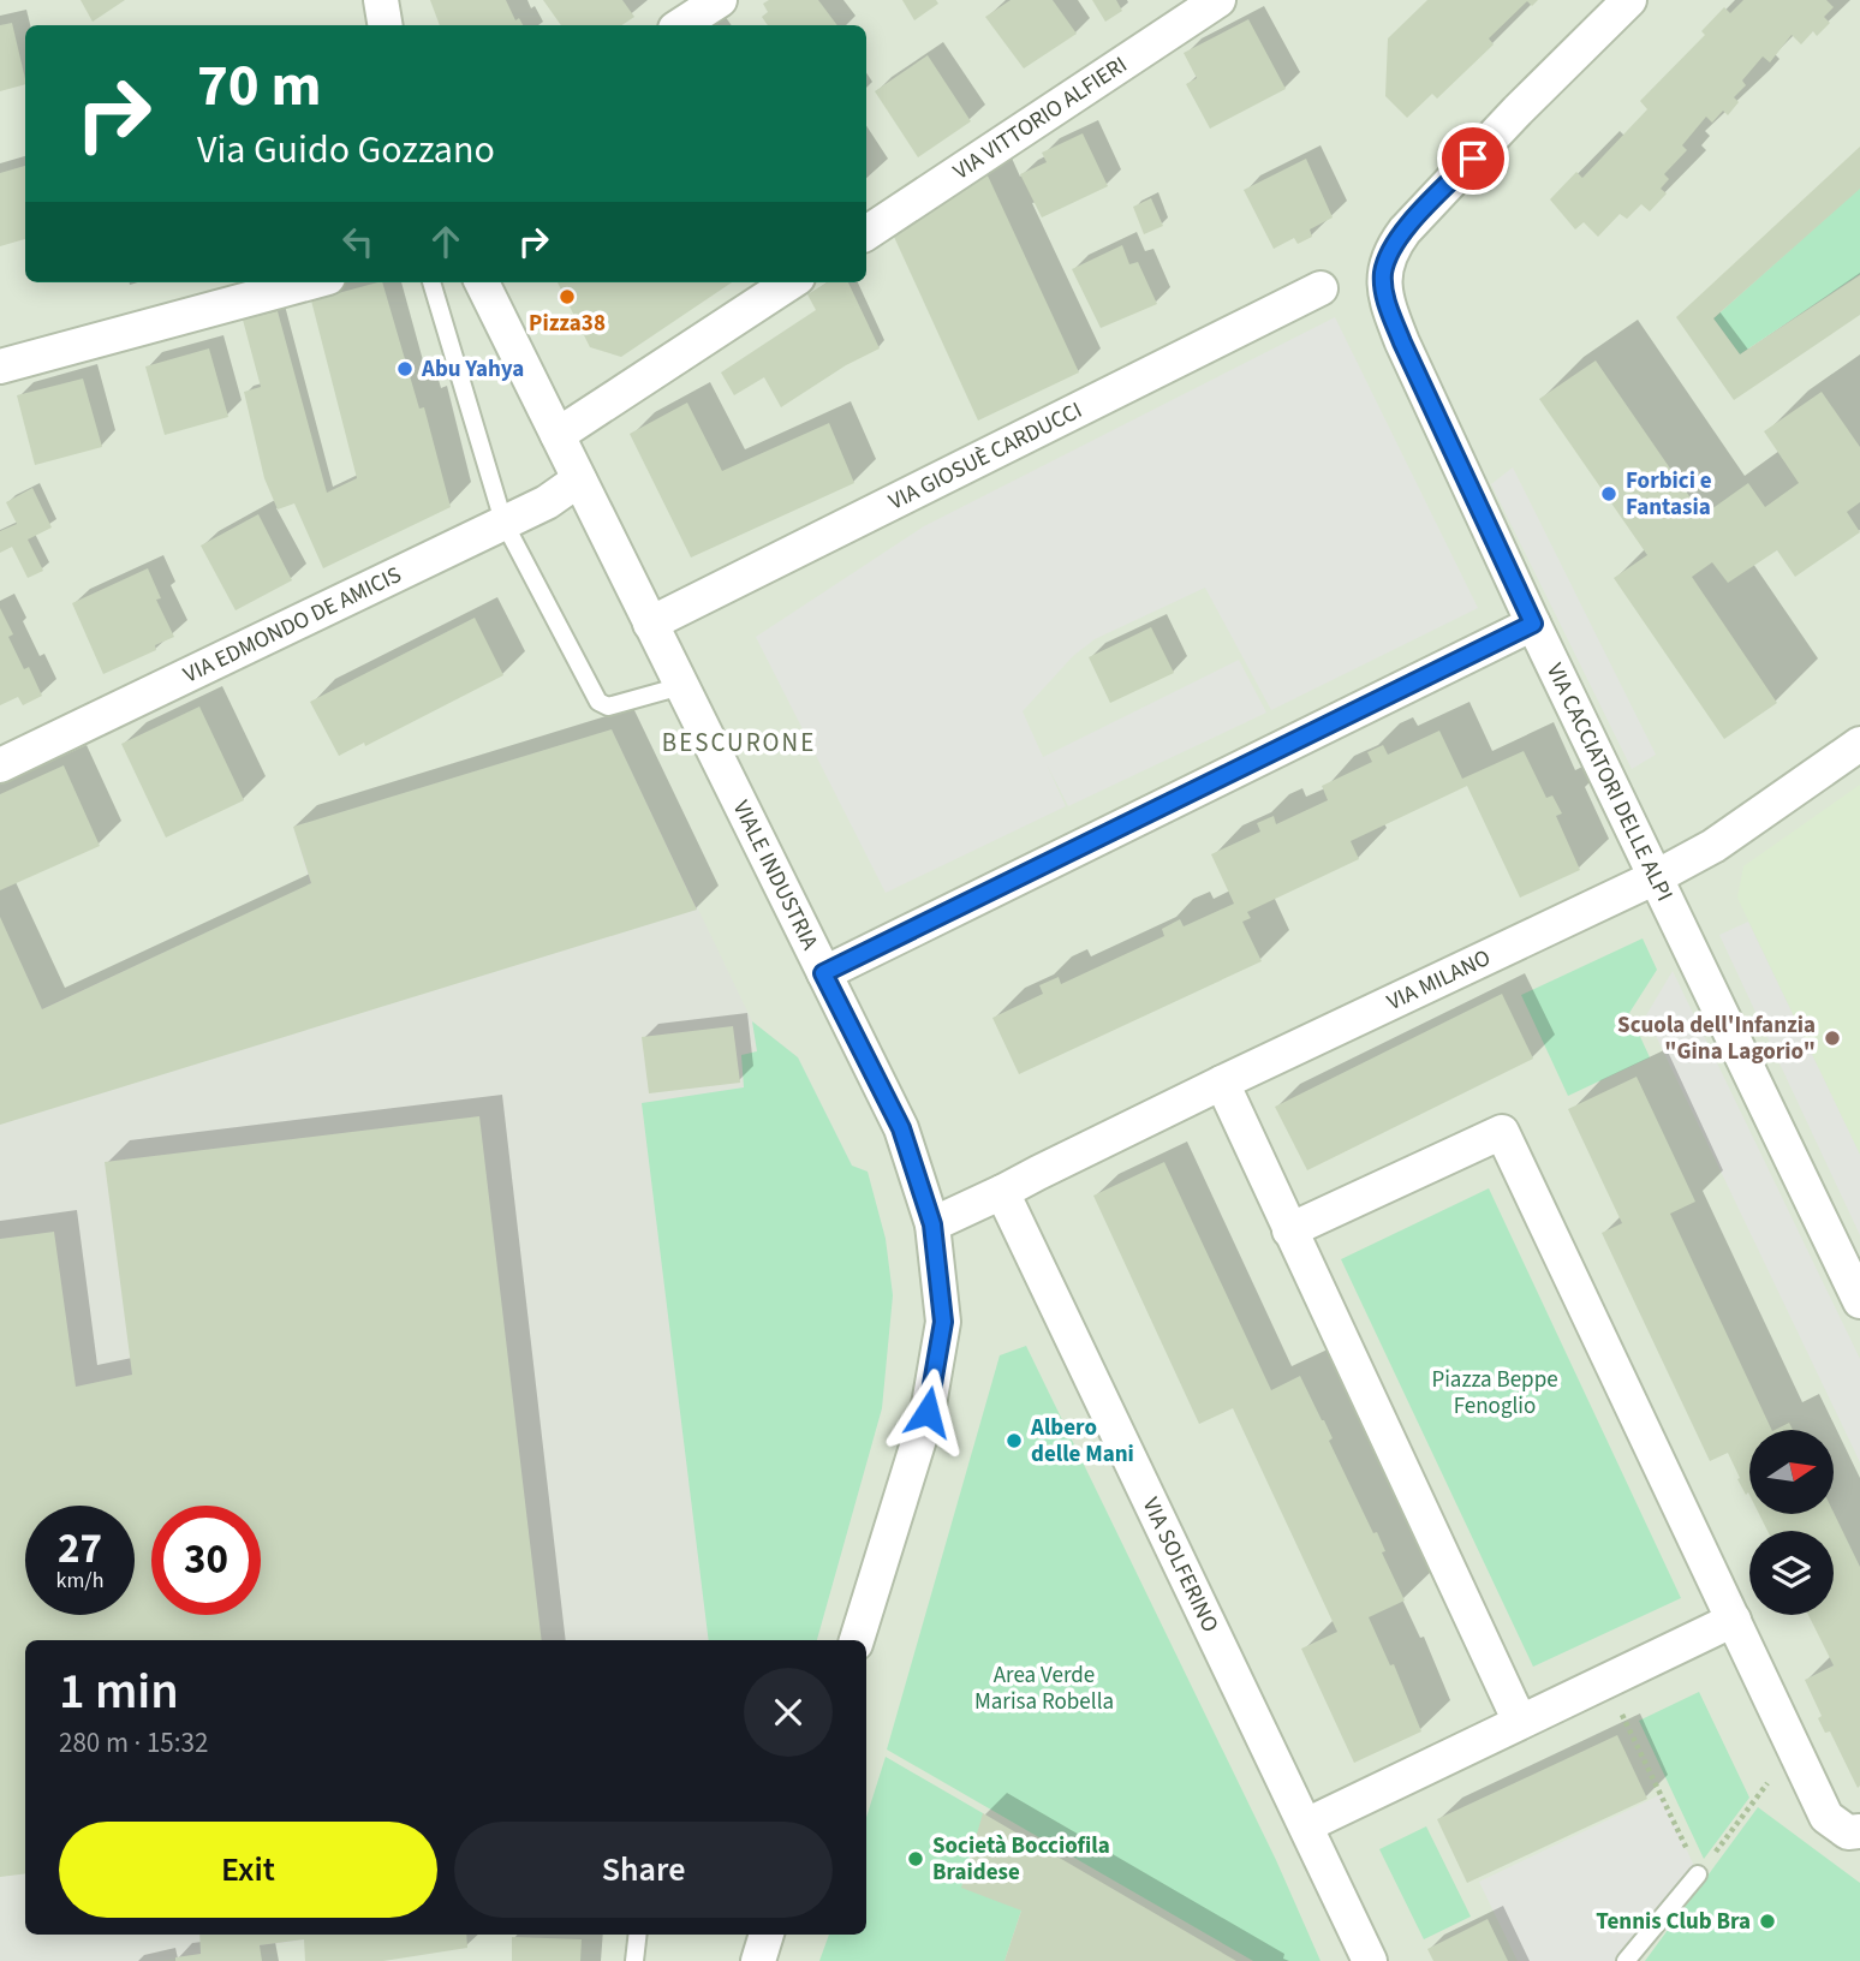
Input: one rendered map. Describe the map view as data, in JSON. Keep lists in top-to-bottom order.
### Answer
{
  "streets": {
    "street": [
      "VIA VITTORIO ALFIERI",
      "VIA GIOSUÈ CARDUCCI",
      "VIA EDMONDO DE AMICIS",
      "VIA CACCIATORI DELLE ALPI",
      "VIALE INDUSTRIA",
      "VIA MILANO",
      "VIA SOLFERINO"
    ]
  },
  "crossings": [
    ["VIA GIOSUÈ CARDUCCI", "VIALE INDUSTRIA"],
    ["VIA EDMONDO DE AMICIS", "VIALE INDUSTRIA"],
    ["VIA CACCIATORI DELLE ALPI", "VIA MILANO"],
    ["VIA MILANO", "VIA SOLFERINO"]
  ],
  "districts": ["BESCURONE"],
  "parks": ["Piazza Beppe Fenoglio", "Area Verde Marisa Robella"],
  "places": [
    "Pizza38",
    "Abu Yahya",
    "Forbici e Fantasia",
    "Scuola dell'Infanzia \"Gina Lagorio\"",
    "Albero delle Mani",
    "Società Bocciofila Braidese",
    "Tennis Club Bra"
  ],
  "north": "right",
  "page": {
    "turn": ["70 m", "Via Guido Gozzano"],
    "speed": "27 km/h",
    "limit": "30",
    "heading": ["1 min", "280 m · 15:32"],
    "buttons": ["Exit", "Share"]
  }
}
